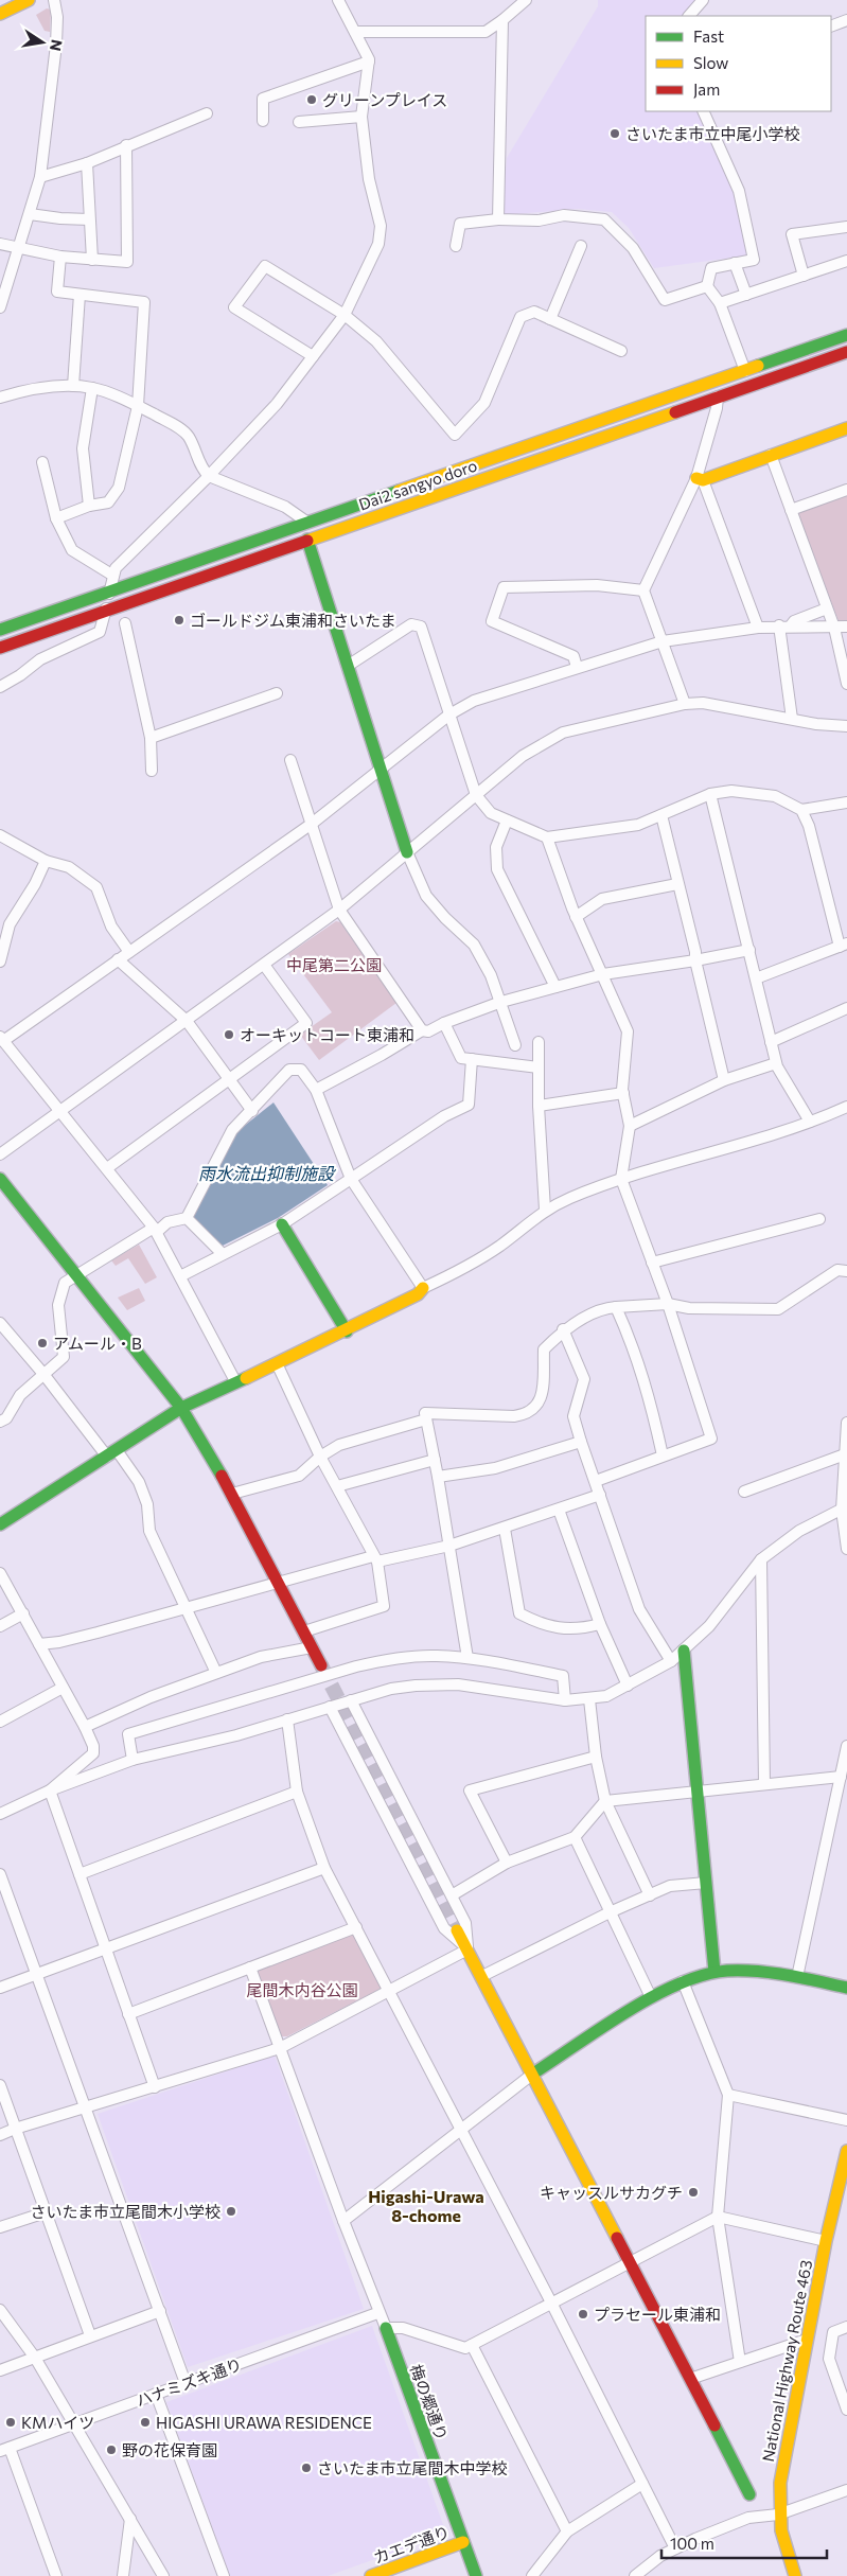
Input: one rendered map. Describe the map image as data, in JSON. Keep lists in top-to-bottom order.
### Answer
{
  "streets": {
    "main road": [
      "Dai2 sangyo doro",
      "National Highway Route 463",
      "梅の郷通り",
      "カエデ通り"
    ],
    "street": ["ハナミズキ通り"]
  },
  "crossings": [
    ["梅の郷通り", "カエデ通り"]
  ],
  "districts": ["Higashi-Urawa 8-chome"],
  "water": ["雨水流出抑制施設"],
  "parks": ["中尾第二公園", "尾間木内谷公園"],
  "places": [
    "グリーンプレイス",
    "さいたま市立中尾小学校",
    "ゴールドジム東浦和さいたま",
    "オーキットコート東浦和",
    "アムール・B",
    "キャッスルサカグチ",
    "さいたま市立尾間木小学校",
    "プラセール東浦和",
    "KMハイツ",
    "HIGASHI URAWA RESIDENCE",
    "野の花保育園",
    "さいたま市立尾間木中学校"
  ],
  "legend": ["Fast", "Slow", "Jam"],
  "scale_bar": "100 m",
  "north": "right"
}
